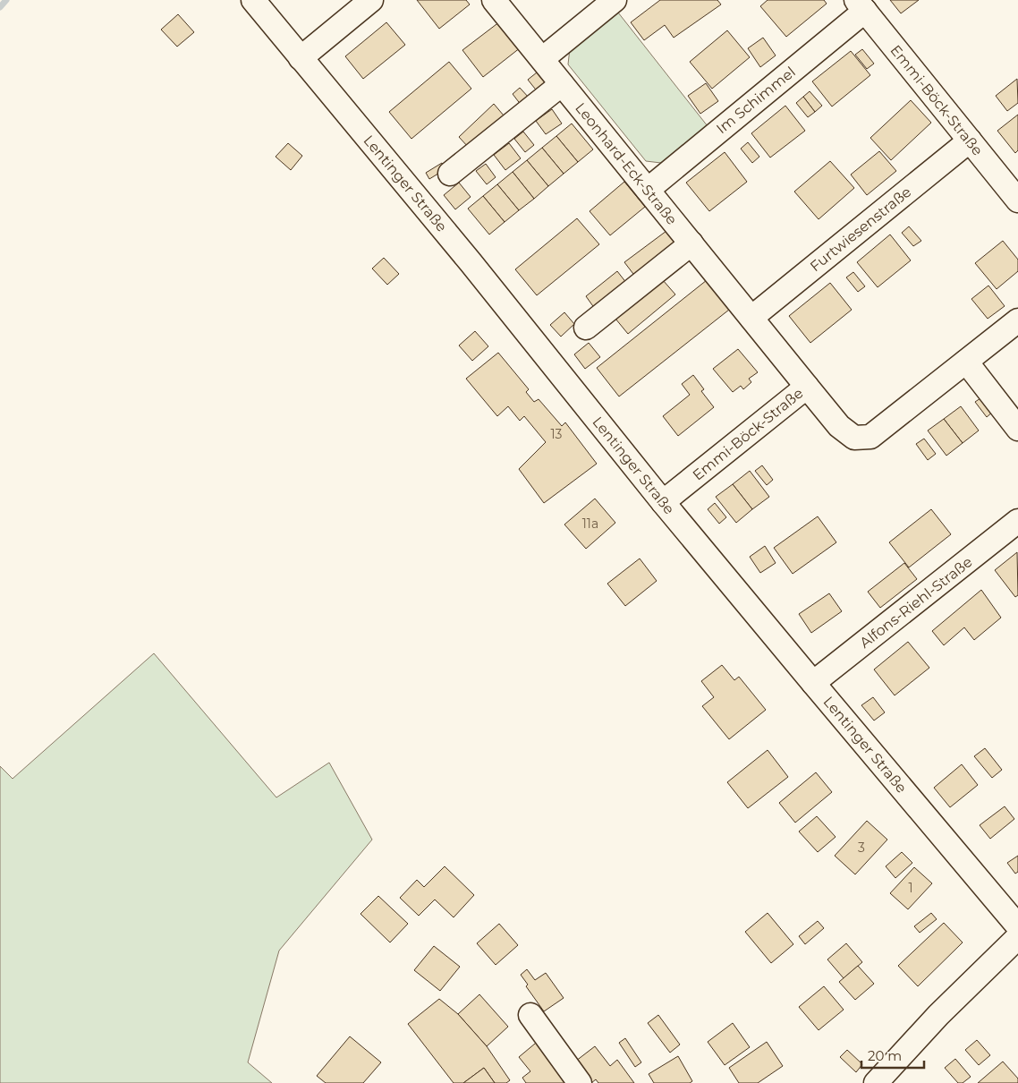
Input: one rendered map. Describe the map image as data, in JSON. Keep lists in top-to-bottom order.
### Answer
{
  "streets": {
    "street": [
      "Im Schimmel",
      "Emmi-Böck-Straße",
      "Leonhard-Eck-Straße",
      "Lentinger Straße",
      "Furtwiesenstraße",
      "Alfons-Riehl-Straße"
    ]
  },
  "crossings": [
    ["Im Schimmel", "Emmi-Böck-Straße"],
    ["Im Schimmel", "Leonhard-Eck-Straße"],
    ["Emmi-Böck-Straße", "Leonhard-Eck-Straße"],
    ["Emmi-Böck-Straße", "Lentinger Straße"],
    ["Emmi-Böck-Straße", "Furtwiesenstraße"],
    ["Leonhard-Eck-Straße", "Furtwiesenstraße"],
    ["Lentinger Straße", "Alfons-Riehl-Straße"]
  ],
  "house_numbers": [
    "13",
    "11a",
    "3",
    "1"
  ],
  "scale_bar": "20 m"
}
